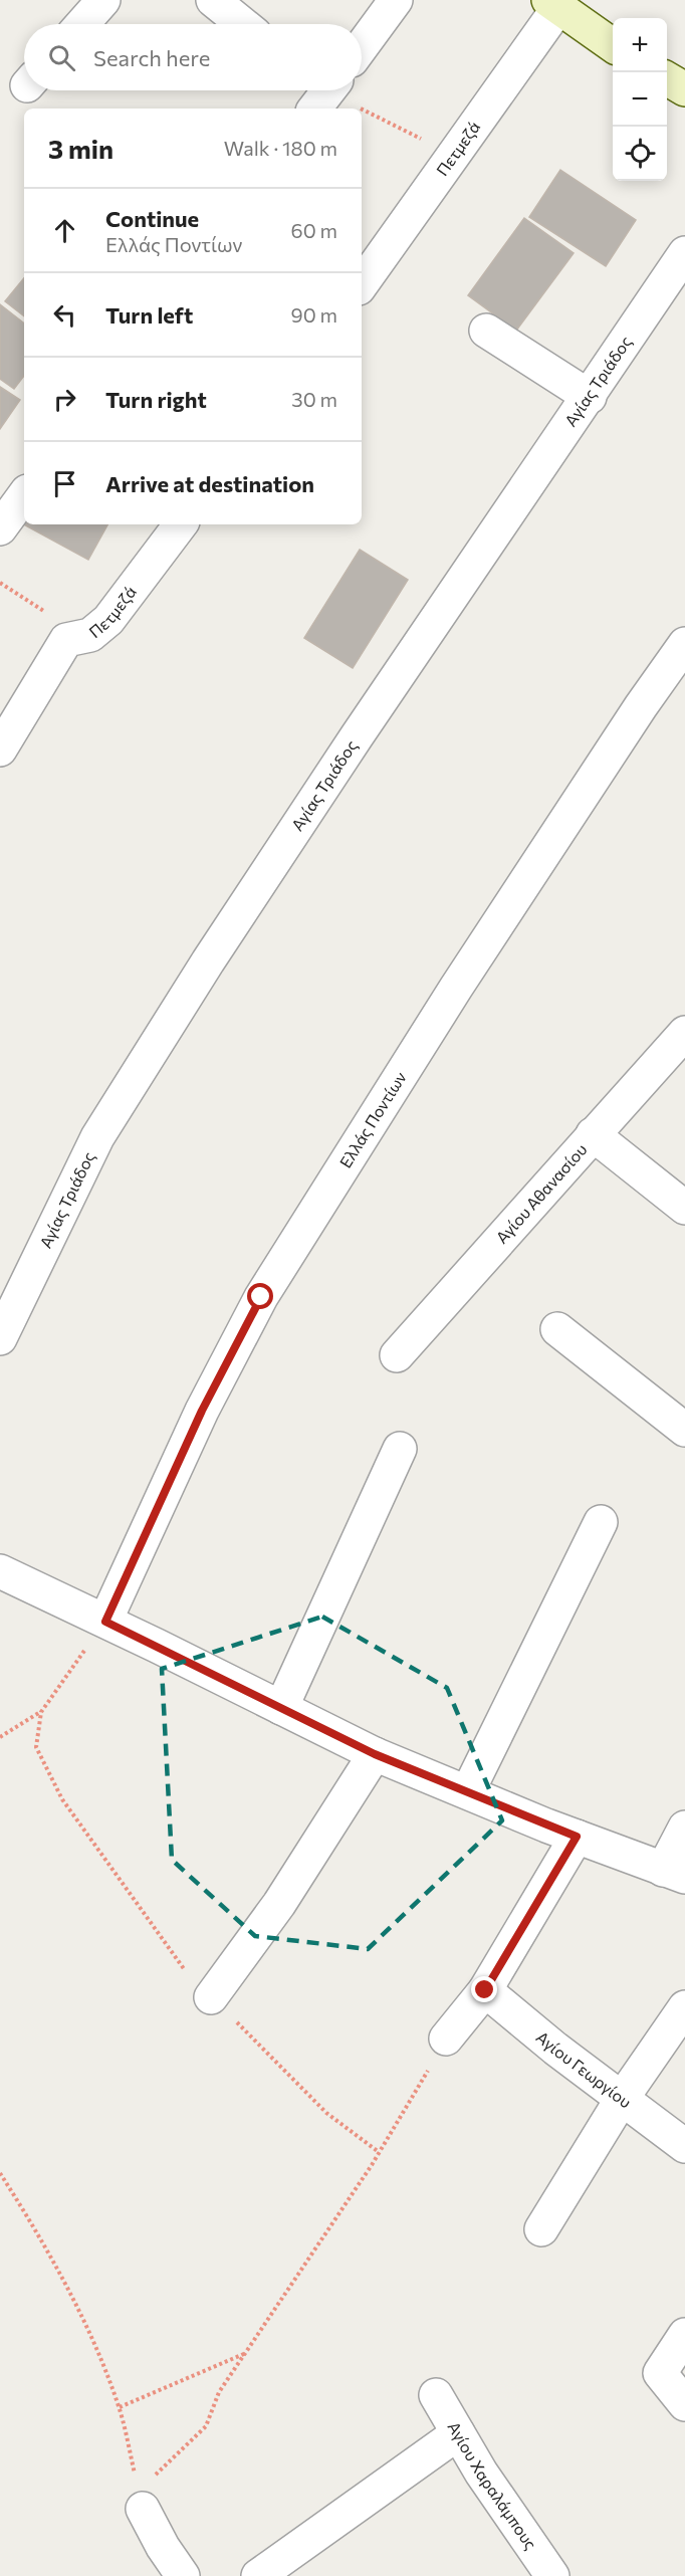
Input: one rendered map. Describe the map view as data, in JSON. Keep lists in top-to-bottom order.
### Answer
{
  "streets": {
    "street": [
      "Πετμεζά",
      "Αγίας Τριάδος",
      "Ελλάς Ποντίων",
      "Αγίου Αθανασίου",
      "Αγίου Γεωργίου",
      "Αγίου Χαραλάμπους"
    ]
  },
  "page": {
    "map_buttons": ["+", "−"],
    "search": "Search here",
    "heading": ["3 min", "Walk · 180 m"],
    "list": [
      ["Continue", "Ελλάς Ποντίων", "60 m"],
      ["Turn left", "90 m"],
      ["Turn right", "30 m"],
      "Arrive at destination"
    ]
  }
}
